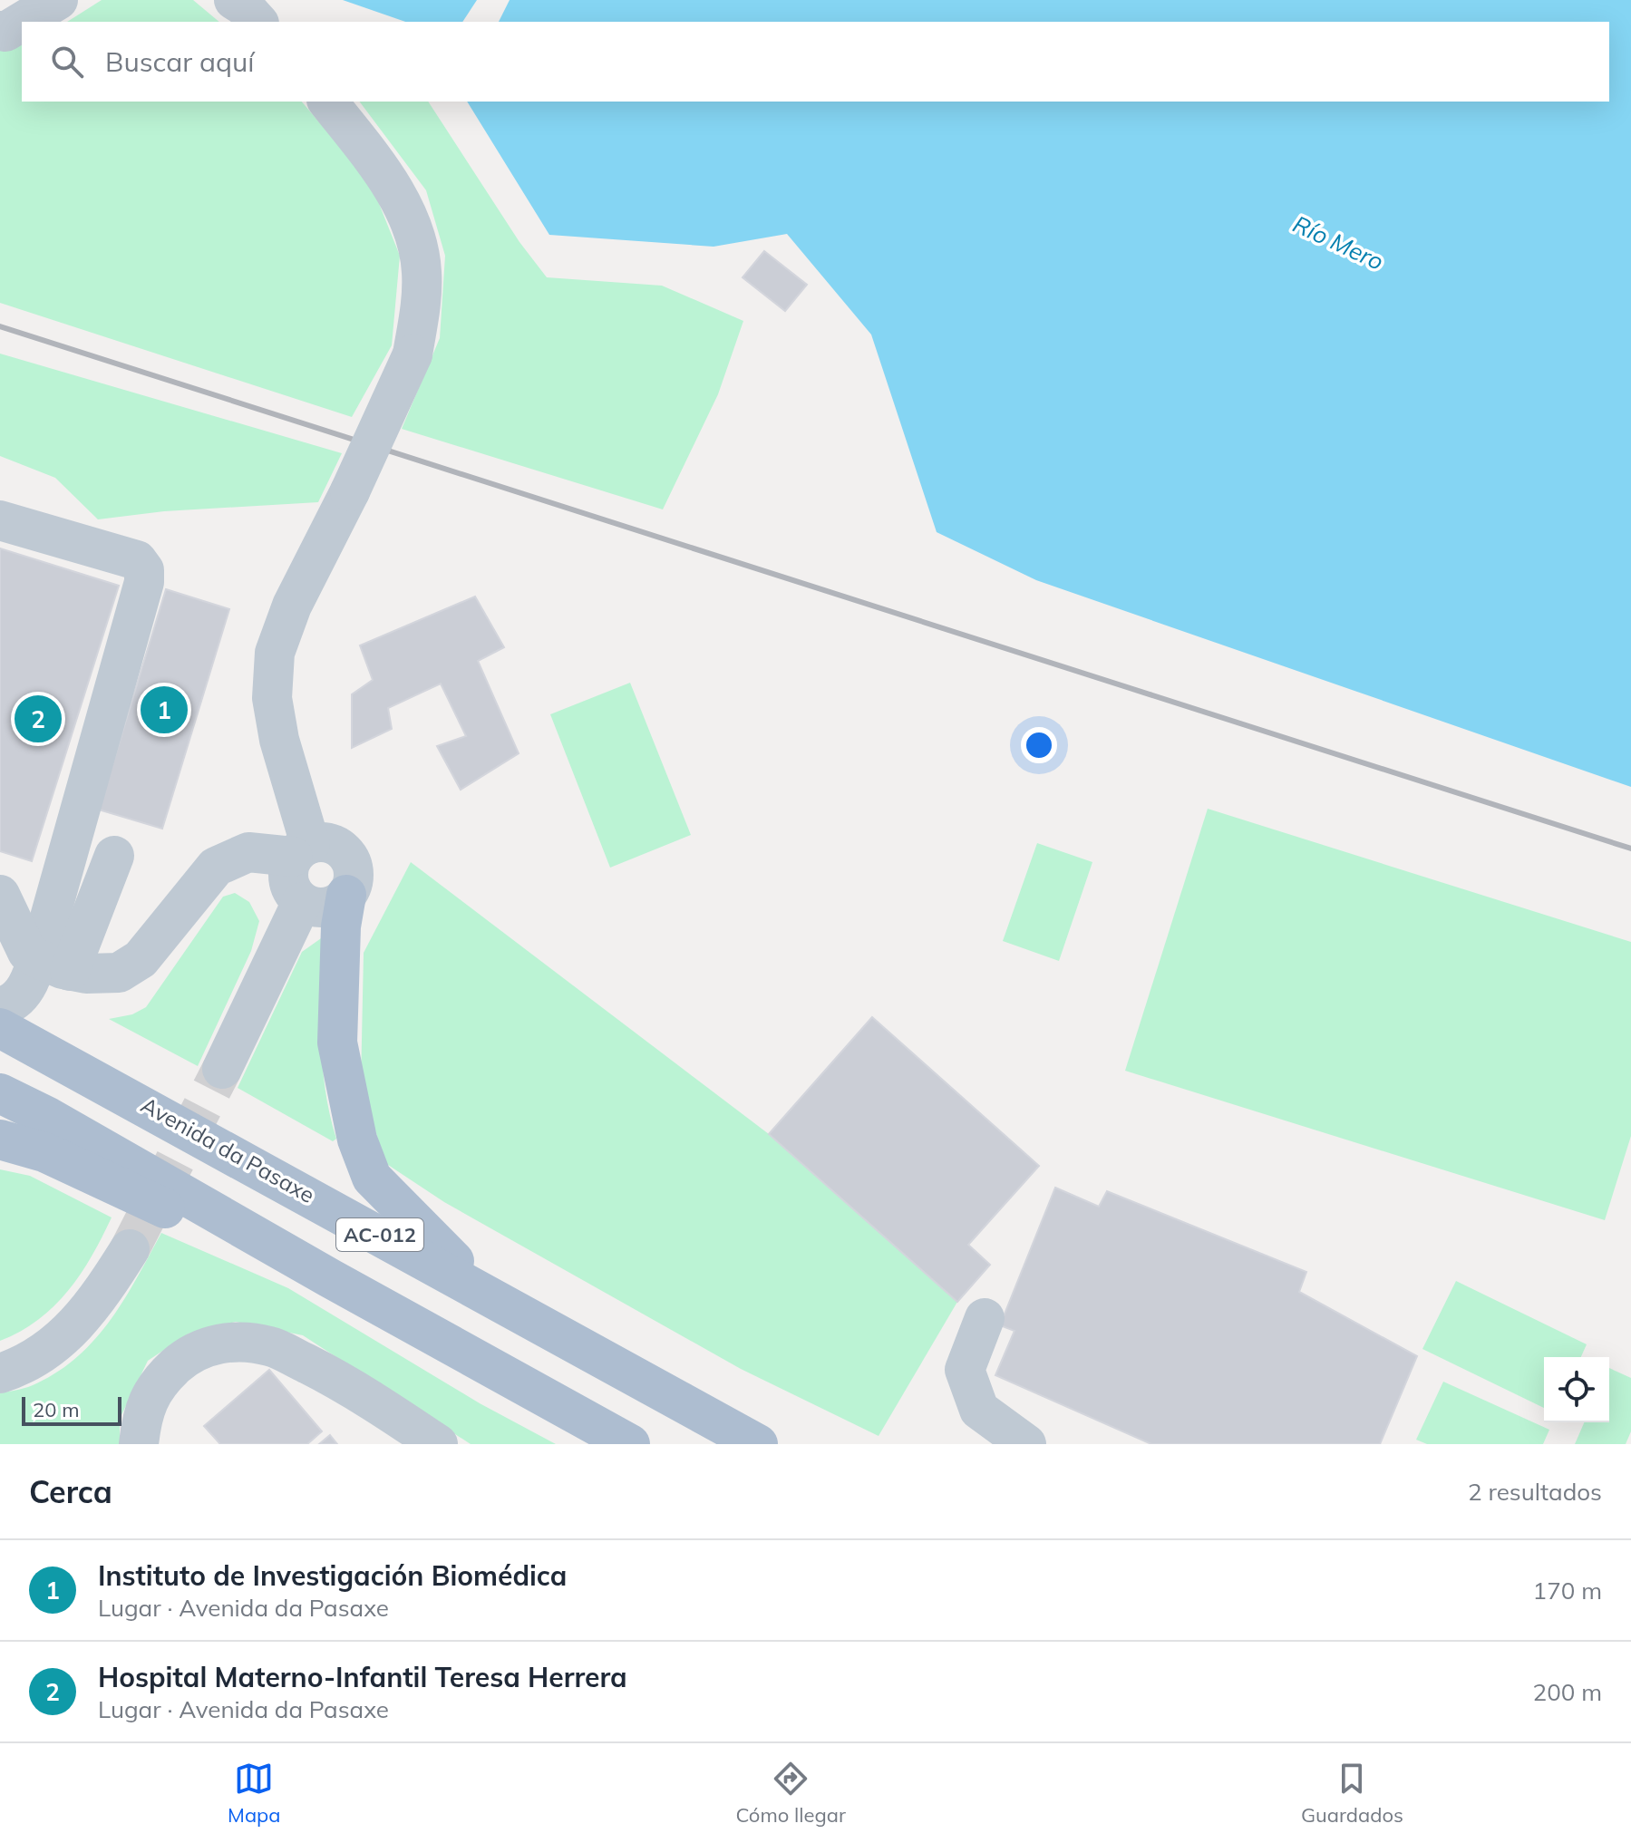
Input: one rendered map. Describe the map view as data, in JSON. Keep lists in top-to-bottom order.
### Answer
{
  "streets": {
    "main road": ["Avenida da Pasaxe", "AC-012"]
  },
  "water": ["Río Mero"],
  "scale_bar": "20 m",
  "page": {
    "search": "Buscar aquí",
    "pins": ["1", "2"],
    "scale": "20 m",
    "heading": ["Cerca", "2 resultados"],
    "list": [
      {
        "mark": "1",
        "name": "Instituto de Investigación Biomédica",
        "note": "Lugar · Avenida da Pasaxe",
        "value": "170 m"
      },
      {
        "mark": "2",
        "name": "Hospital Materno-Infantil Teresa Herrera",
        "note": "Lugar · Avenida da Pasaxe",
        "value": "200 m"
      }
    ],
    "nav": ["Mapa", "Cómo llegar", "Guardados"]
  }
}
